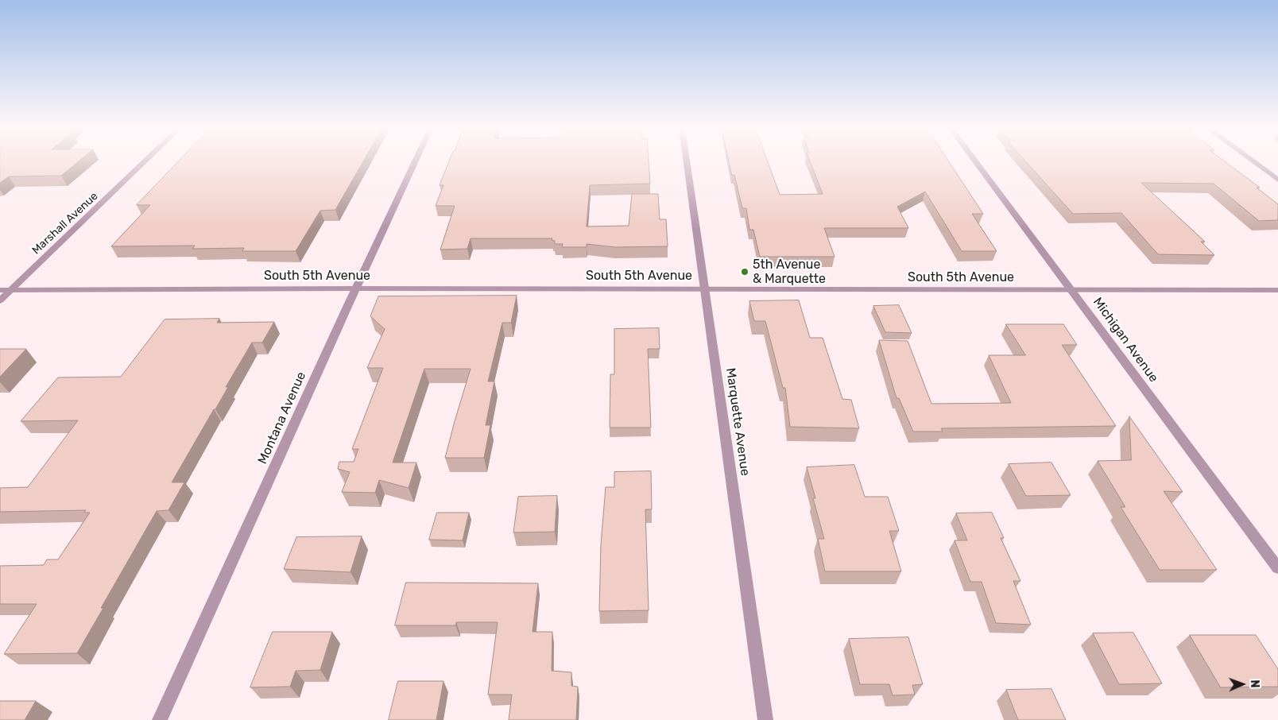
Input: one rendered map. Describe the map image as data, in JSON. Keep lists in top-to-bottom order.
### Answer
{
  "streets": {
    "street": [
      "Marshall Avenue",
      "South 5th Avenue",
      "Michigan Avenue",
      "Montana Avenue",
      "Marquette Avenue"
    ]
  },
  "crossings": [
    ["Marshall Avenue", "South 5th Avenue"],
    ["South 5th Avenue", "Michigan Avenue"],
    ["South 5th Avenue", "Montana Avenue"],
    ["South 5th Avenue", "Marquette Avenue"]
  ],
  "places": ["5th Avenue & Marquette"],
  "north": "right"
}
